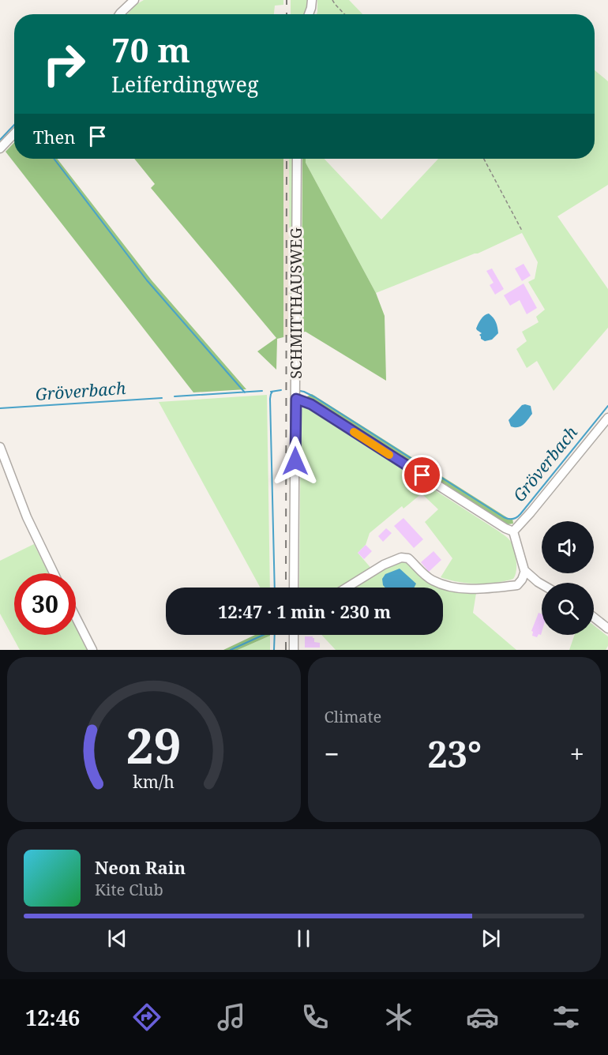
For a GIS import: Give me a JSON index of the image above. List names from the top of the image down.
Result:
{
  "streets": {
    "street": ["SCHMITTHAUSWEG"]
  },
  "water": ["Gröverbach"],
  "page": {
    "turn": ["70 m", "Leiferdingweg"],
    "then": "Then",
    "limit": "30",
    "trip": "12:47 · 1 min · 230 m",
    "tile": "Climate",
    "heat": ["−", "23°", "+"],
    "song": ["Neon Rain", "Kite Club"],
    "tabs": "12:46",
    "gauge": ["29", "km/h"]
  }
}
